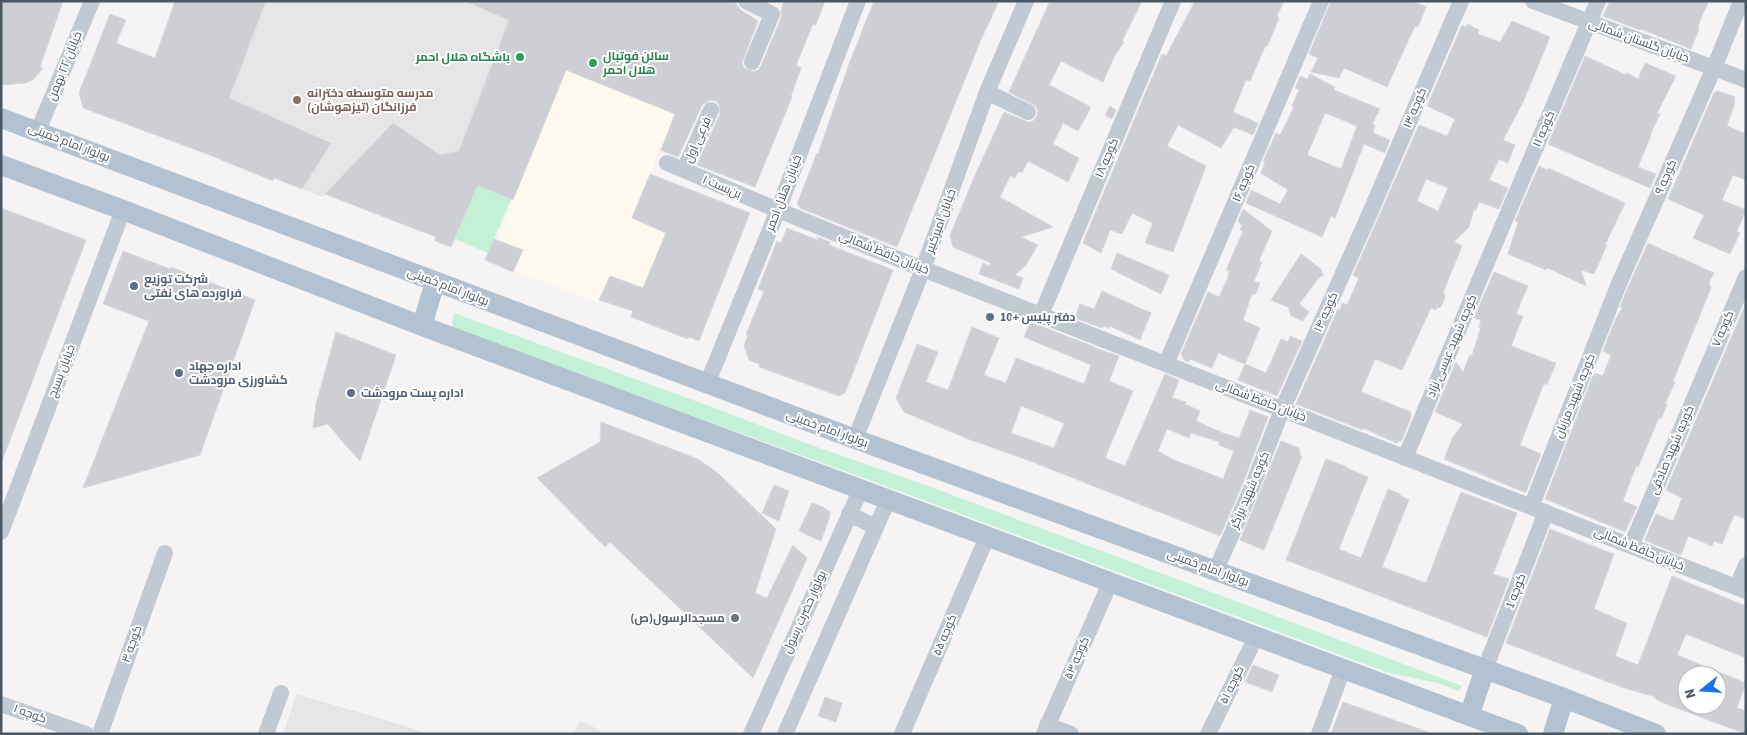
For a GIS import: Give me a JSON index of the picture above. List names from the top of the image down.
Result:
{
  "streets": {
    "main road": ["بولوار امام خمینی"],
    "street": [
      "خیابان گلستان شمالی",
      "خیابان ۲۲ بهمن",
      "کوچه ۱۳",
      "کوچه ۱۱",
      "فرعی اول",
      "کوچه ۱۸",
      "کوچه ۹",
      "کوچه ۱۶",
      "بن‌بست ۱",
      "خیابان هلال احمر",
      "خیابان امیرکبیر",
      "خیابان حافظ شمالی",
      "کوچه ۱۴",
      "کوچه ۷",
      "کوچه شهید عیسی نژاد",
      "خیابان بسیج",
      "کوچه شهید مرزبان",
      "کوچه شهید صادقی",
      "کوچه شهید برزگر",
      "کوچه 1",
      "بولوار حضرت رسول",
      "کوچه ۵۵",
      "کوچه ۳",
      "کوچه ۵۳",
      "کوچه ۵۱",
      "کوچه ۱"
    ]
  },
  "crossings": [
    ["خیابان گلستان شمالی", "کوچه ۱۱"],
    ["خیابان گلستان شمالی", "کوچه ۹"],
    ["خیابان ۲۲ بهمن", "بولوار امام خمینی"],
    ["کوچه ۱۳", "کوچه ۱۴"],
    ["کوچه ۱۱", "کوچه شهید عیسی نژاد"],
    ["فرعی اول", "بن‌بست ۱"],
    ["بولوار امام خمینی", "خیابان هلال احمر"],
    ["بولوار امام خمینی", "خیابان امیرکبیر"],
    ["بولوار امام خمینی", "کوچه شهید برزگر"],
    ["بولوار امام خمینی", "کوچه 1"],
    ["کوچه ۱۸", "خیابان حافظ شمالی"],
    ["کوچه ۹", "کوچه شهید مرزبان"],
    ["کوچه ۱۶", "خیابان حافظ شمالی"],
    ["بن‌بست ۱", "خیابان هلال احمر"],
    ["بن‌بست ۱", "خیابان حافظ شمالی"],
    ["خیابان هلال احمر", "خیابان حافظ شمالی"],
    ["خیابان امیرکبیر", "خیابان حافظ شمالی"],
    ["خیابان حافظ شمالی", "کوچه ۱۴"],
    ["خیابان حافظ شمالی", "کوچه شهید عیسی نژاد"],
    ["خیابان حافظ شمالی", "کوچه شهید مرزبان"],
    ["خیابان حافظ شمالی", "کوچه شهید صادقی"],
    ["خیابان حافظ شمالی", "کوچه شهید برزگر"],
    ["خیابان حافظ شمالی", "کوچه 1"],
    ["کوچه ۱۴", "کوچه شهید برزگر"],
    ["کوچه ۷", "کوچه شهید صادقی"]
  ],
  "places": [
    "باشگاه هلال احمر",
    "سالن فوتبال هلال احمر",
    "مدرسه متوسطه دخترانه فرزانگان (تیزهوشان)",
    "شرکت توزیع فراورده های نفتی",
    "دفتر پلیس +10",
    "اداره جهاد کشاورزی مرودشت",
    "اداره پست مرودشت",
    "مسجدالرسول(ص)"
  ],
  "north": "left"
}
